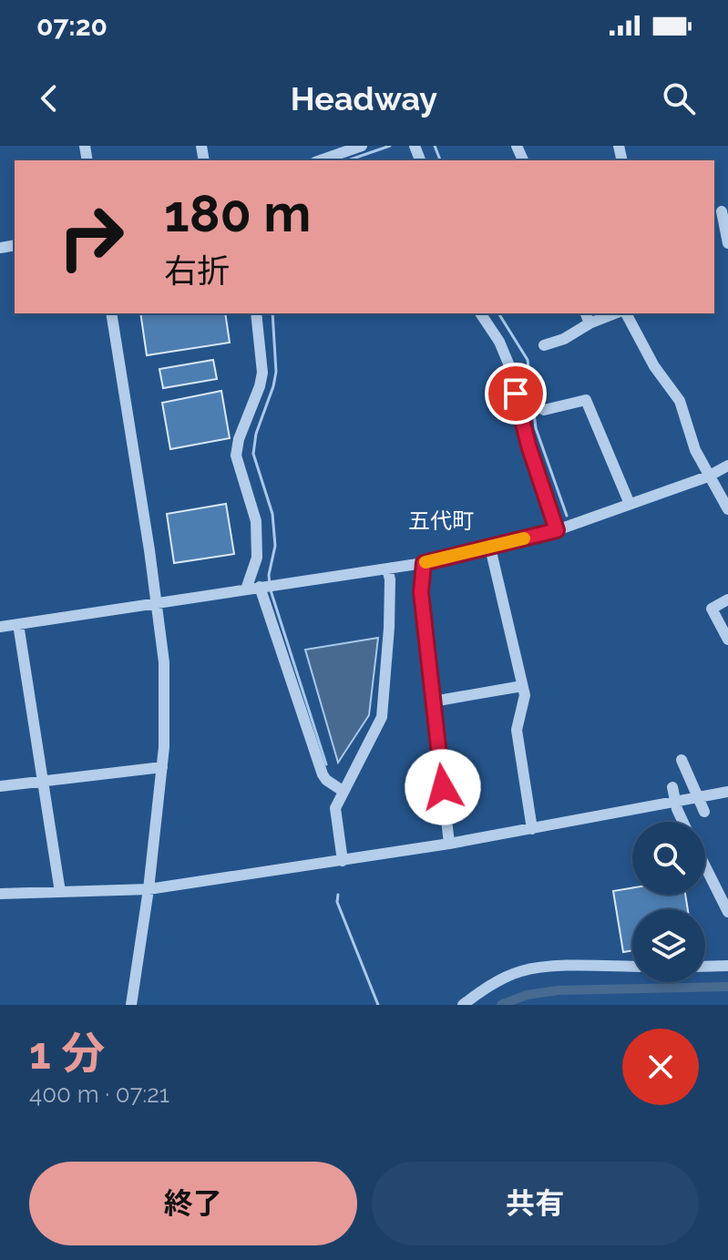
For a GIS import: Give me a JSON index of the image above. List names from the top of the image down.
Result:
{
  "districts": ["五代町"],
  "page": {
    "status": "07:20",
    "header": "Headway",
    "turn": ["180 m", "右折"],
    "heading": ["1 分", "400 m · 07:21"],
    "buttons": ["終了", "共有"]
  }
}
